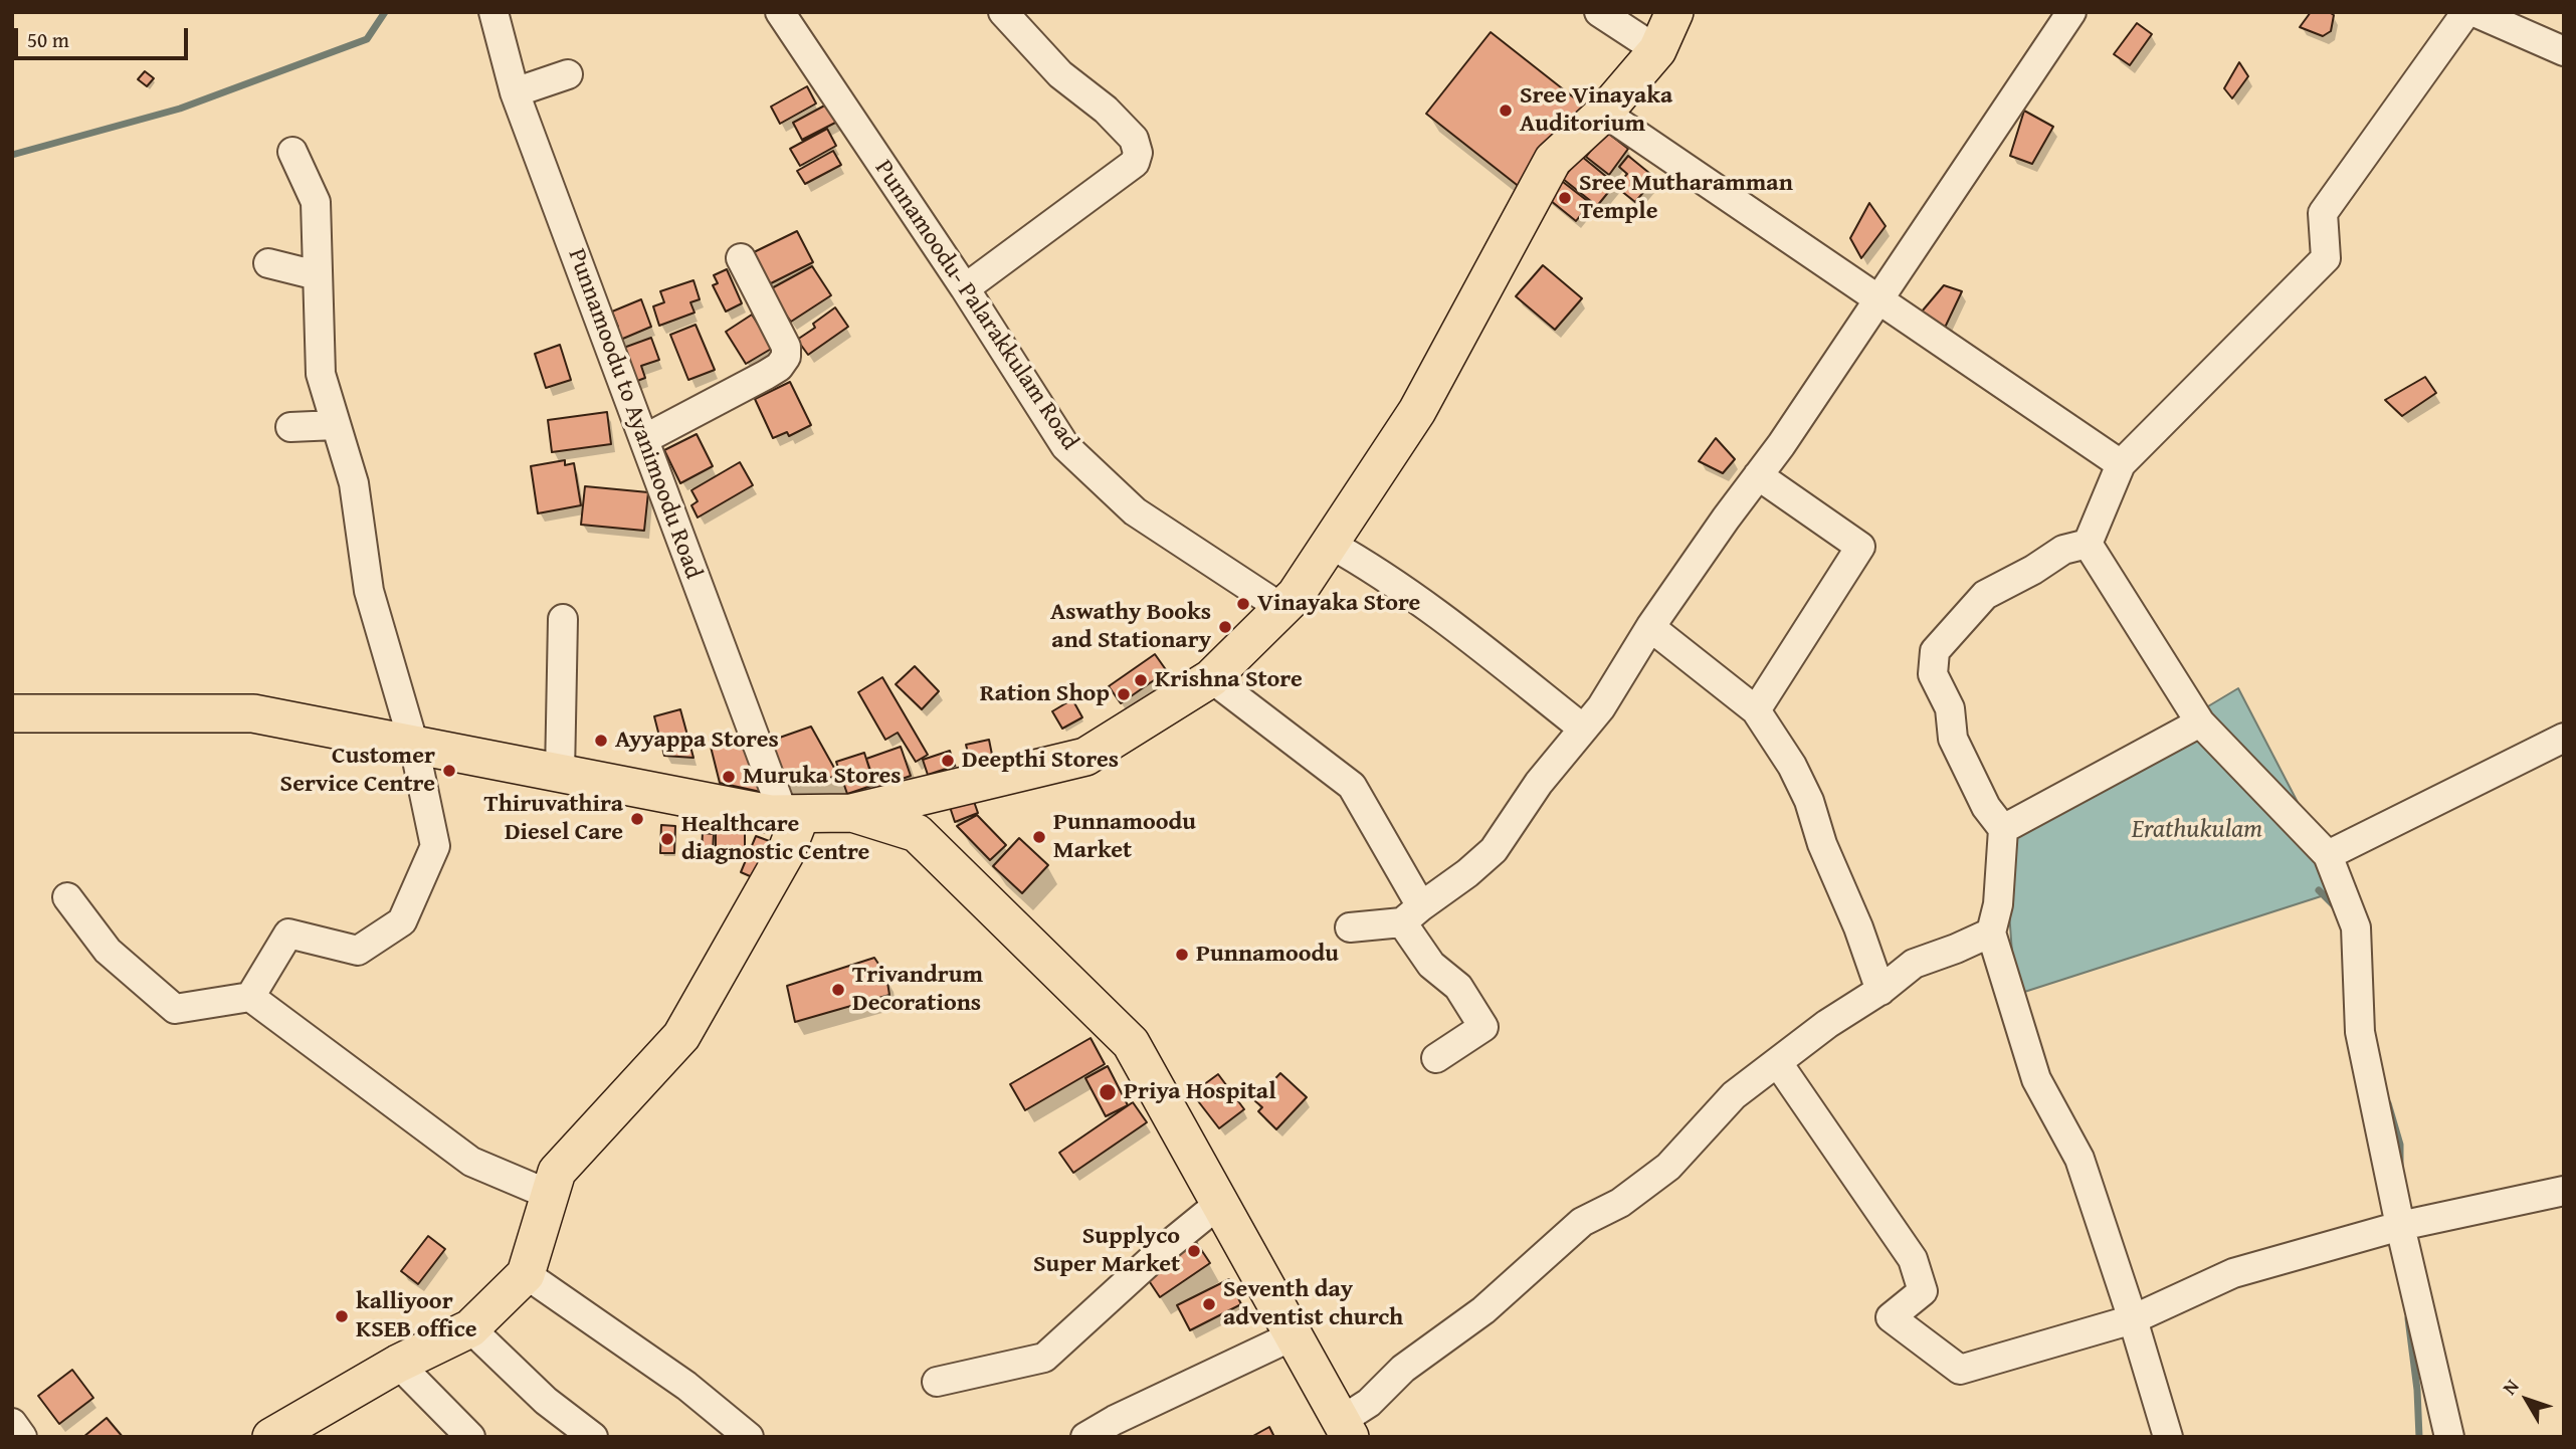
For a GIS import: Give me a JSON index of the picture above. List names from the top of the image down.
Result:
{
  "streets": {
    "street": ["Punnamoodu- Palarakkulam Road", "Punnamoodu to Ayanimoodu Road"]
  },
  "water": ["Erathukulam"],
  "places": [
    "Sree Vinayaka Auditorium",
    "Sree Mutharamman Temple",
    "Vinayaka Store",
    "Aswathy Books and Stationary",
    "Krishna Store",
    "Ration Shop",
    "Ayyappa Stores",
    "Deepthi Stores",
    "Customer Service Centre",
    "Muruka Stores",
    "Thiruvathira Diesel Care",
    "Punnamoodu Market",
    "Healthcare diagnostic Centre",
    "Punnamoodu",
    "Trivandrum Decorations",
    "Priya Hospital",
    "Supplyco Super Market",
    "Seventh day adventist church",
    "kalliyoor KSEB office"
  ],
  "scale_bar": "50 m",
  "north": "top left"
}
